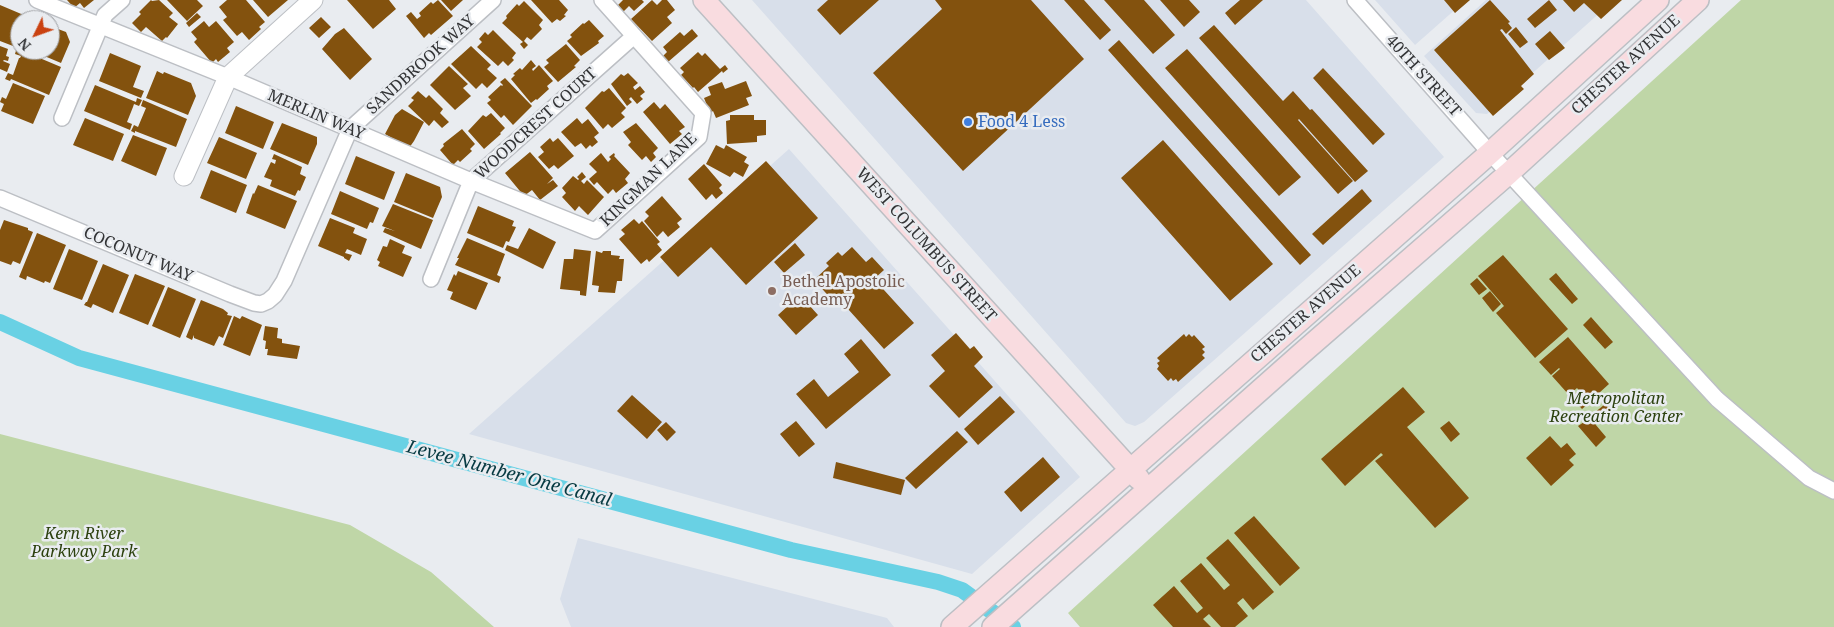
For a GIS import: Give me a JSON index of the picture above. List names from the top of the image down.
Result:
{
  "streets": {
    "main road": ["CHESTER AVENUE", "WEST COLUMBUS STREET"],
    "street": [
      "SANDBROOK WAY",
      "40TH STREET",
      "MERLIN WAY",
      "WOODCREST COURT",
      "KINGMAN LANE",
      "COCONUT WAY"
    ]
  },
  "crossings": [
    ["SANDBROOK WAY", "MERLIN WAY"],
    ["SANDBROOK WAY", "COCONUT WAY"],
    ["CHESTER AVENUE", "40TH STREET"],
    ["CHESTER AVENUE", "WEST COLUMBUS STREET"],
    ["MERLIN WAY", "WOODCREST COURT"],
    ["MERLIN WAY", "KINGMAN LANE"],
    ["WOODCREST COURT", "KINGMAN LANE"]
  ],
  "water": ["Levee Number One Canal"],
  "parks": ["Metropolitan Recreation Center", "Kern River Parkway Park"],
  "places": ["Food 4 Less", "Bethel Apostolic Academy"],
  "north": "bottom left"
}
